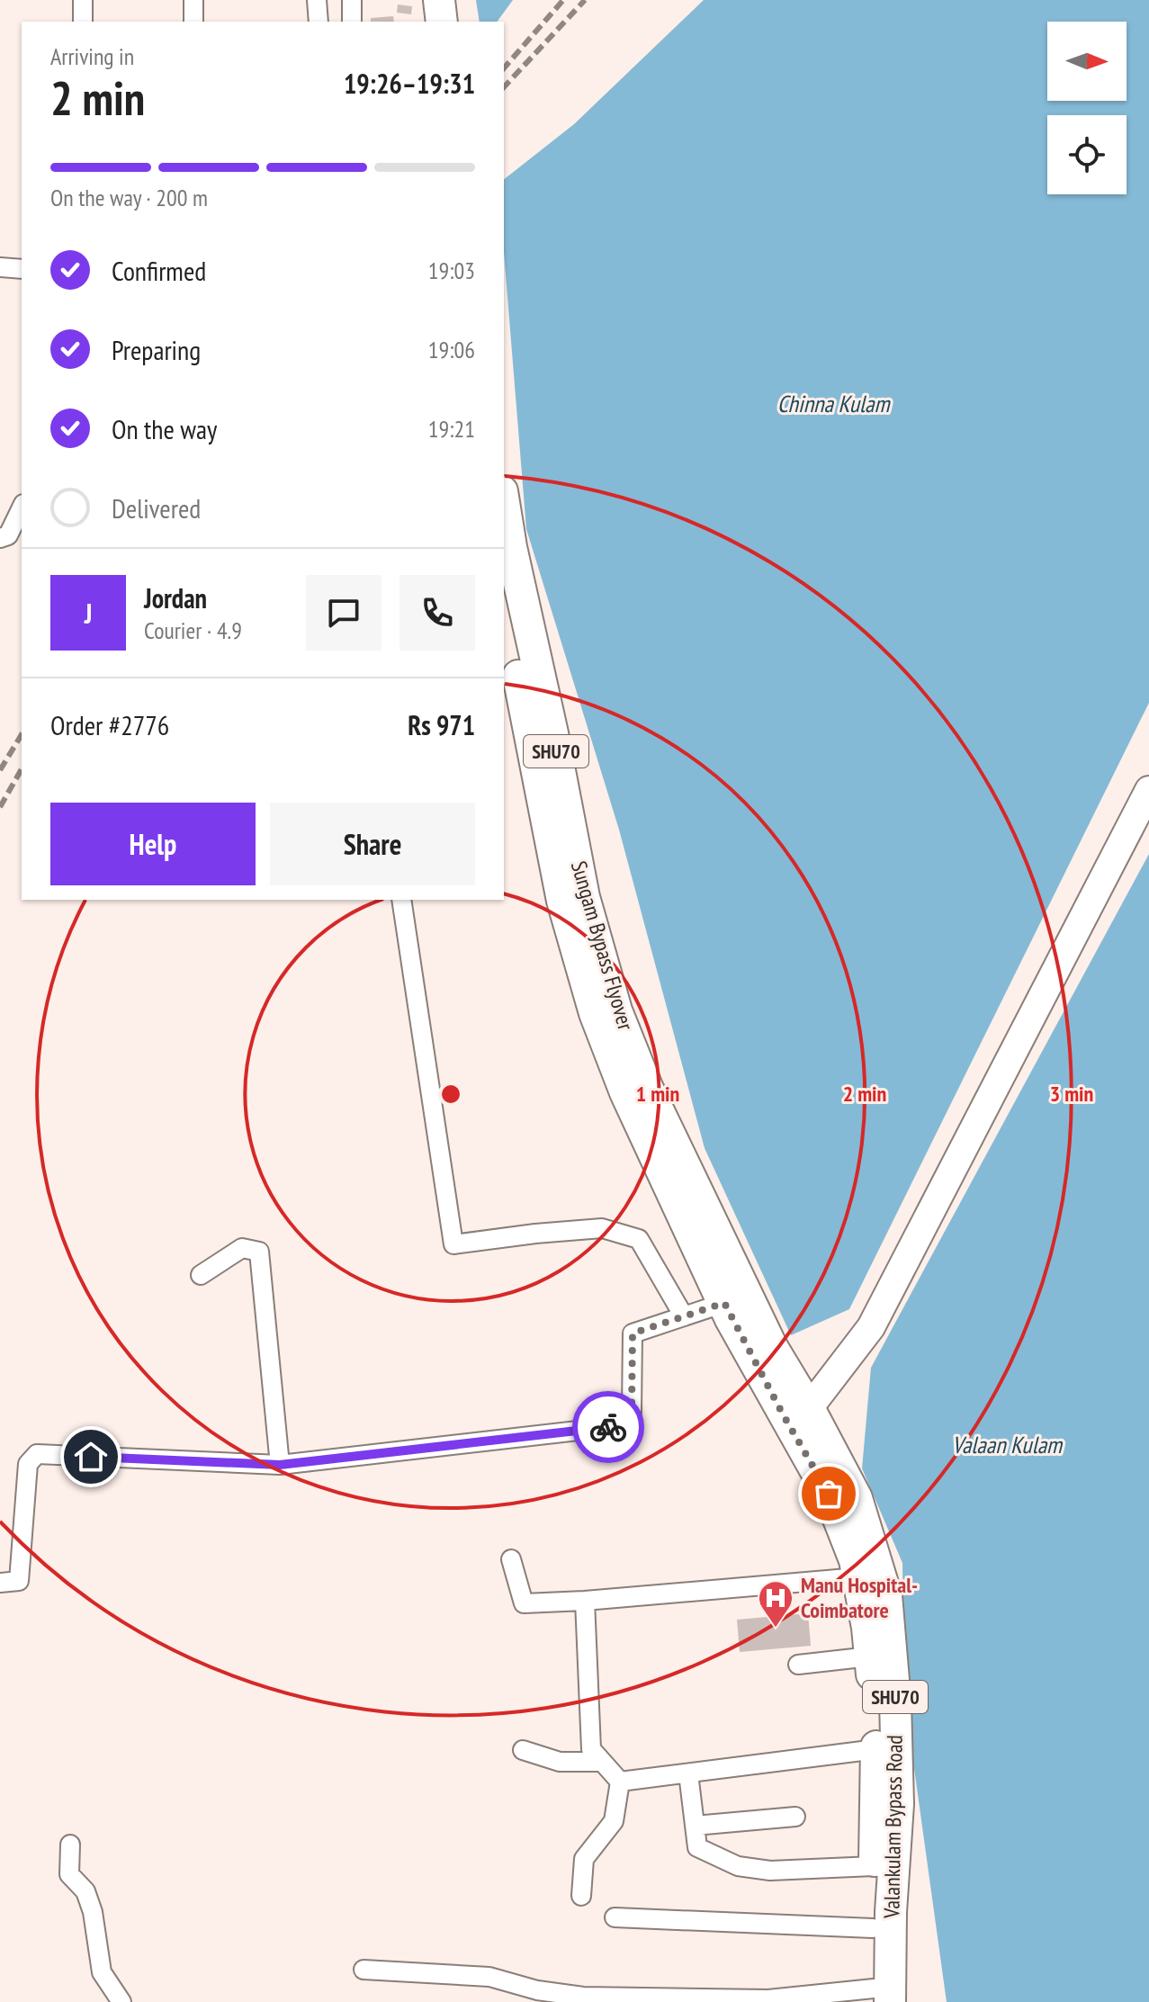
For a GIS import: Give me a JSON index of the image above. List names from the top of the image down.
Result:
{
  "streets": {
    "main road": ["SHU70", "Sungam Bypass Flyover", "Valankulam Bypass Road"]
  },
  "crossings": [
    ["Sungam Bypass Flyover", "Valankulam Bypass Road"]
  ],
  "water": ["Chinna Kulam", "Valaan Kulam"],
  "places": {
    "hospital": ["Manu Hospital- Coimbatore"]
  },
  "north": "right",
  "page": {
    "heading": ["2 min", "Arriving in", "19:26–19:31"],
    "panel": [
      "Jordan",
      "Courier · 4.9",
      "Order #2776",
      "Rs 971"
    ],
    "bar": "On the way · 200 m",
    "list": [
      ["Confirmed", "19:03"],
      ["Preparing", "19:06"],
      ["On the way", "19:21"],
      "Delivered"
    ],
    "round": "J",
    "buttons": ["Help", "Share"]
  },
  "rings": ["1 min", "2 min", "3 min"]
}
